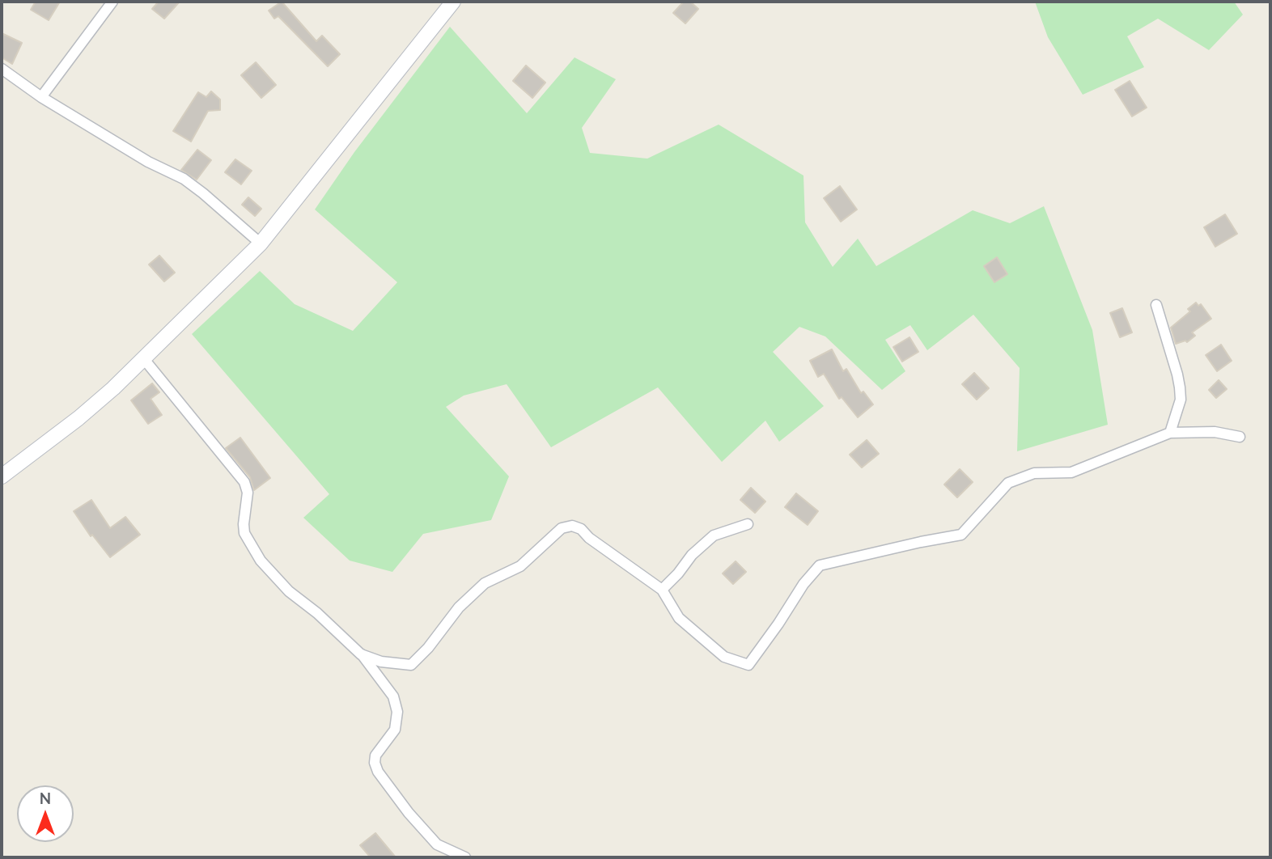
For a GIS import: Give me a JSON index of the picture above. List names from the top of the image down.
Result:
{
  "north": "top"
}
